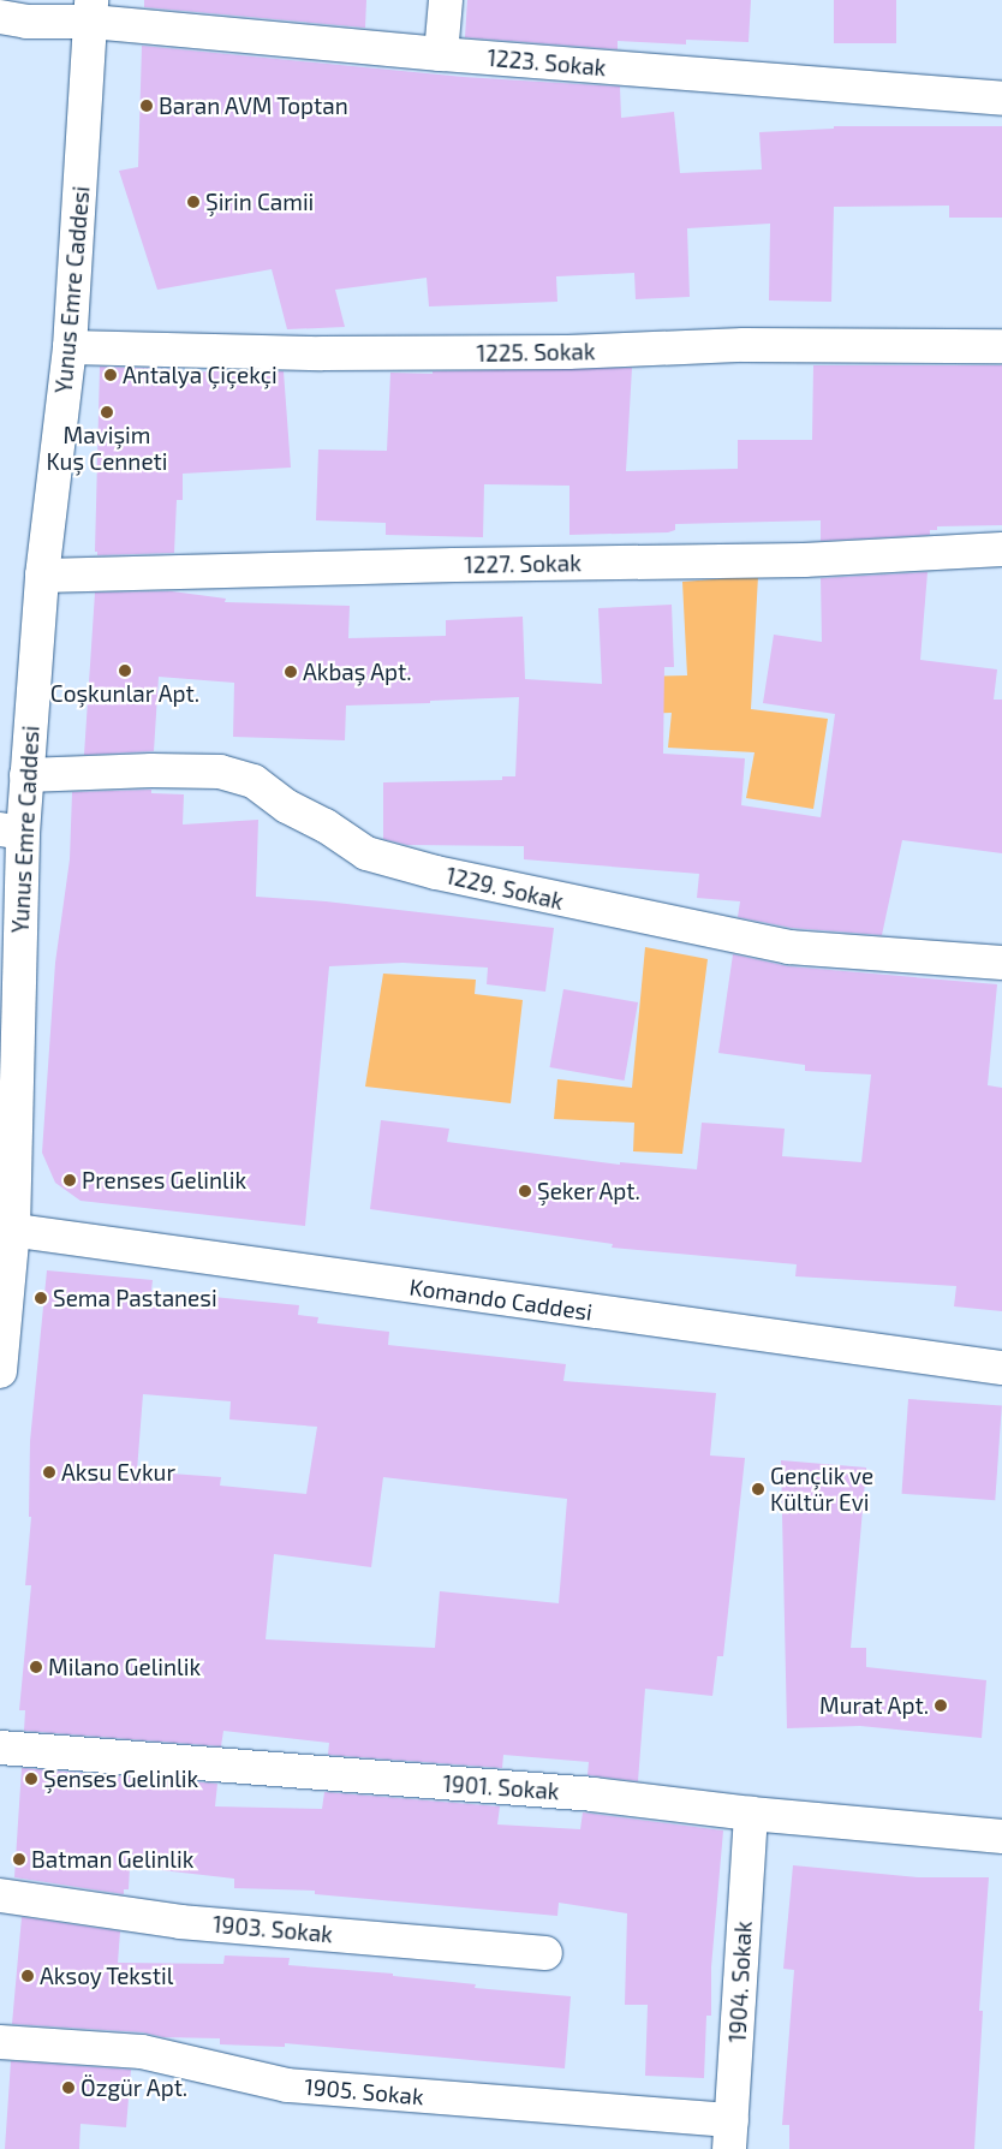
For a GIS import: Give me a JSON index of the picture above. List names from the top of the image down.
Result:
{
  "streets": {
    "street": [
      "1223. Sokak",
      "Yunus Emre Caddesi",
      "1225. Sokak",
      "1227. Sokak",
      "1229. Sokak",
      "Komando Caddesi",
      "1901. Sokak",
      "1903. Sokak",
      "1904. Sokak",
      "1905. Sokak"
    ]
  },
  "crossings": [
    ["1223. Sokak", "Yunus Emre Caddesi"],
    ["Yunus Emre Caddesi", "1225. Sokak"],
    ["Yunus Emre Caddesi", "1227. Sokak"],
    ["Yunus Emre Caddesi", "1229. Sokak"],
    ["Yunus Emre Caddesi", "Komando Caddesi"],
    ["1901. Sokak", "1904. Sokak"],
    ["1904. Sokak", "1905. Sokak"]
  ],
  "places": [
    "Baran AVM Toptan",
    "Şirin Camii",
    "Antalya Çiçekçi",
    "Mavişim Kuş Cenneti",
    "Coşkunlar Apt.",
    "Akbaş Apt.",
    "Prenses Gelinlik",
    "Şeker Apt.",
    "Sema Pastanesi",
    "Aksu Evkur",
    "Gençlik ve Kültür Evi",
    "Milano Gelinlik",
    "Murat Apt.",
    "Şenses Gelinlik",
    "Batman Gelinlik",
    "Aksoy Tekstil",
    "Özgür Apt."
  ]
}
